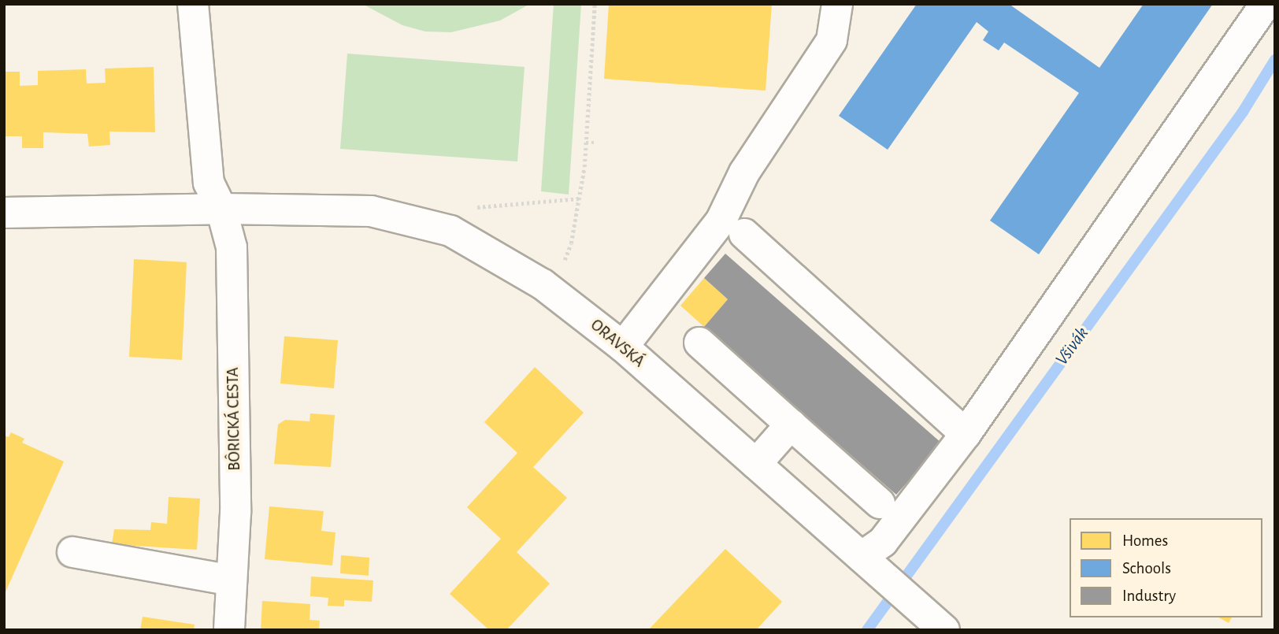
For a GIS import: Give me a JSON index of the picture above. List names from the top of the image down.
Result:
{
  "streets": {
    "street": ["ORAVSKÁ", "BÔRICKÁ CESTA"]
  },
  "crossings": [
    ["ORAVSKÁ", "BÔRICKÁ CESTA"]
  ],
  "water": ["Všivák"],
  "legend": ["Homes", "Schools", "Industry"]
}
